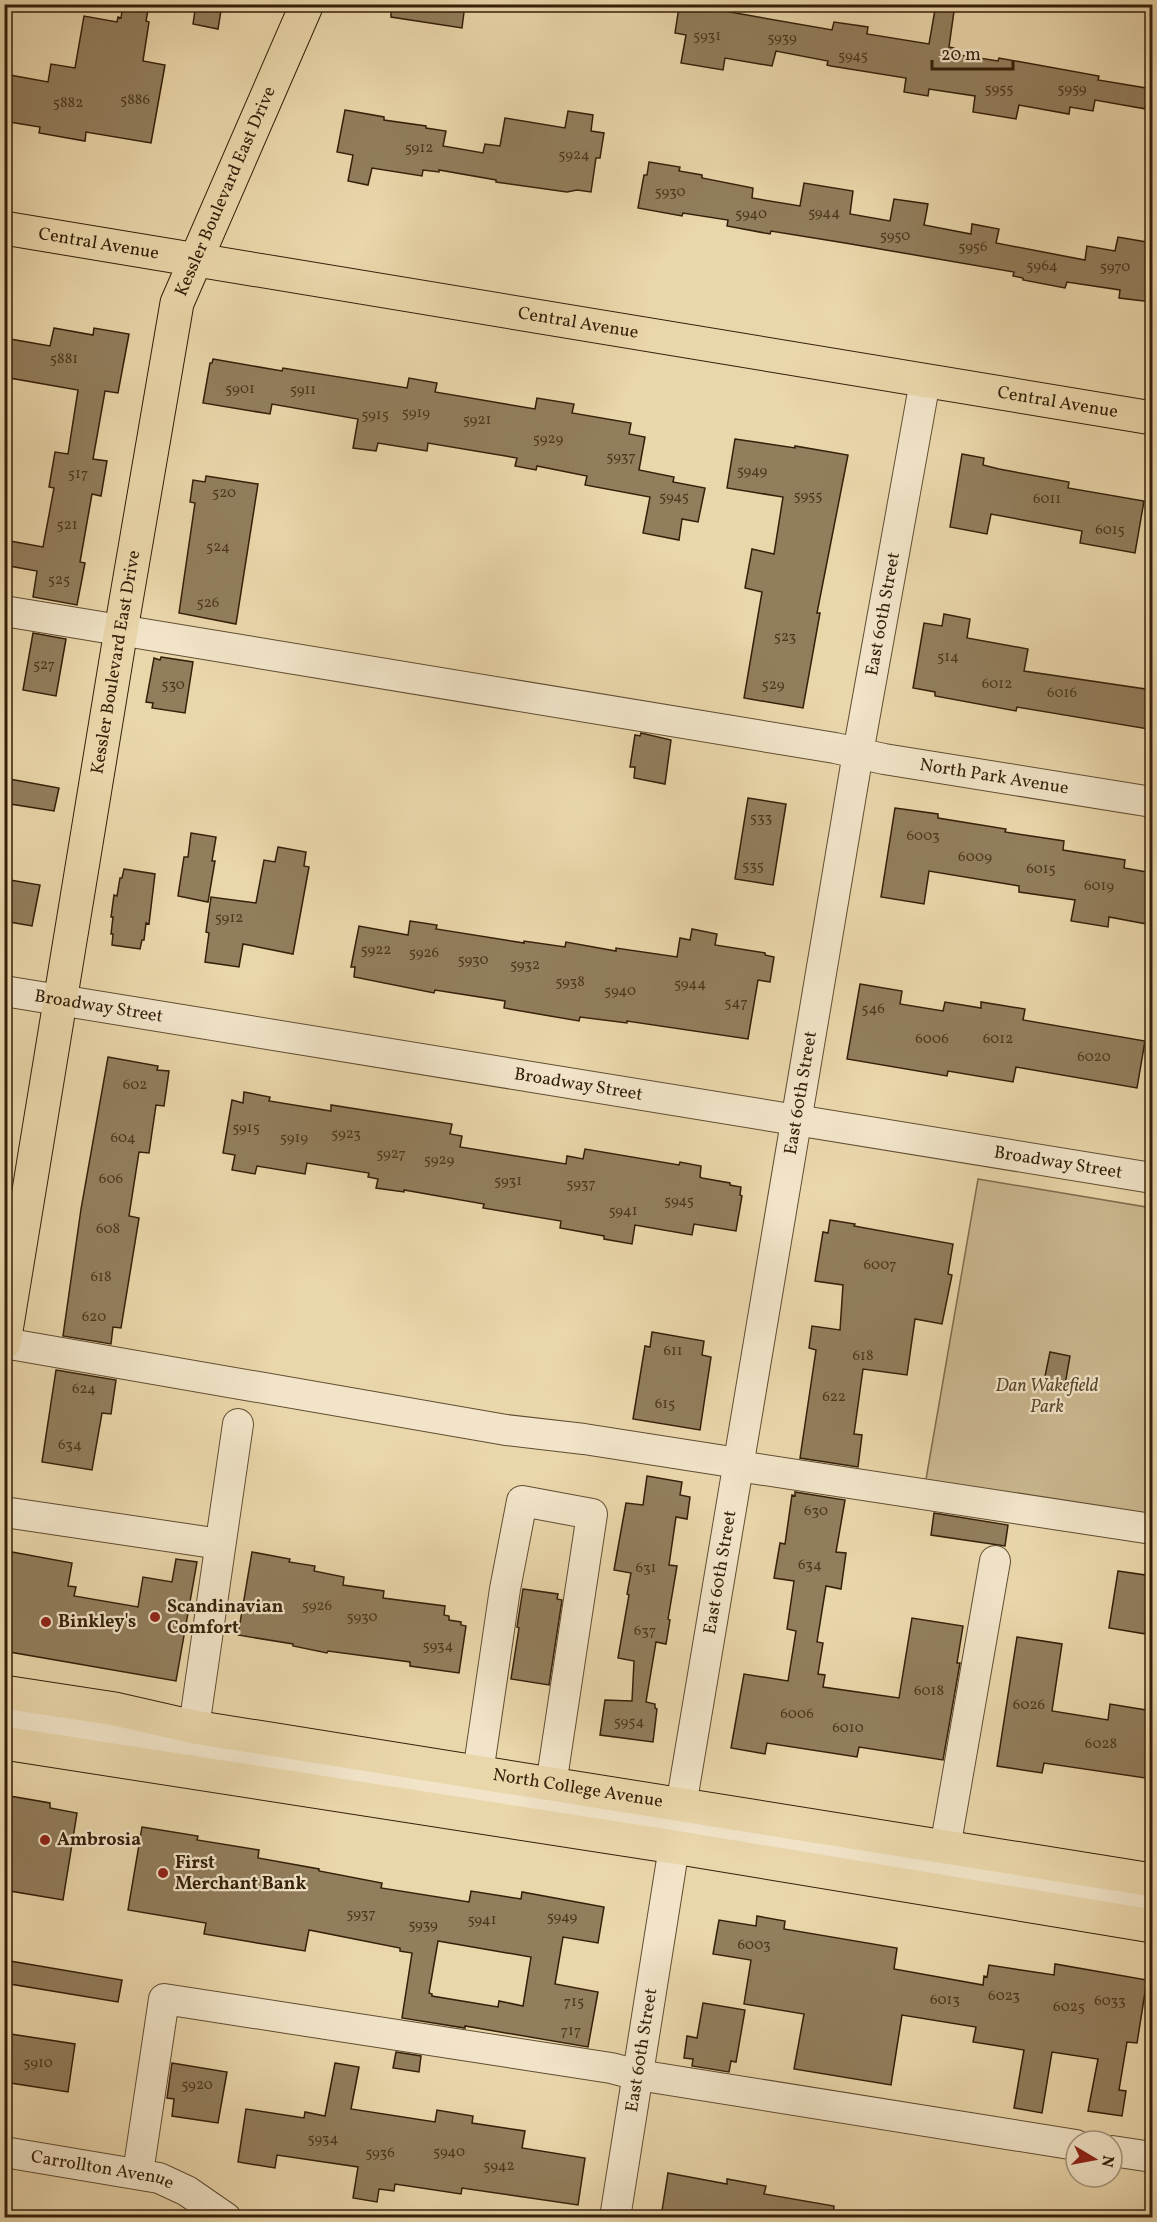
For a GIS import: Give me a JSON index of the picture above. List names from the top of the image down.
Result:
{
  "streets": {
    "main road": ["Kessler Boulevard East Drive", "Central Avenue", "North College Avenue"],
    "street": [
      "East 60th Street",
      "North Park Avenue",
      "Broadway Street",
      "Carrollton Avenue"
    ]
  },
  "crossings": [
    ["Kessler Boulevard East Drive", "Central Avenue"],
    ["Kessler Boulevard East Drive", "North Park Avenue"],
    ["Kessler Boulevard East Drive", "Broadway Street"],
    ["Central Avenue", "East 60th Street"],
    ["East 60th Street", "North Park Avenue"],
    ["East 60th Street", "Broadway Street"],
    ["East 60th Street", "North College Avenue"]
  ],
  "parks": ["Dan Wakefield Park"],
  "places": [
    "Scandinavian Comfort",
    "Binkley's",
    "Ambrosia",
    "First Merchant Bank"
  ],
  "house_numbers": [
    "5931",
    "5939",
    "5945",
    "5955",
    "5959",
    "5886",
    "5882",
    "5912",
    "5924",
    "5930",
    "5944",
    "5940",
    "5950",
    "5956",
    "5964",
    "5970",
    "5881",
    "5901",
    "5911",
    "5919",
    "5915",
    "5921",
    "5929",
    "5937",
    "5949",
    "517",
    "520",
    "5955",
    "5945",
    "6011",
    "521",
    "6015",
    "524",
    "525",
    "526",
    "523",
    "514",
    "527",
    "6012",
    "530",
    "529",
    "6016",
    "533",
    "6003",
    "6009",
    "535",
    "6015",
    "6019",
    "5912",
    "5922",
    "5926",
    "5930",
    "5932",
    "5938",
    "5944",
    "5940",
    "547",
    "546",
    "6006",
    "6012",
    "6020",
    "602",
    "5915",
    "5923",
    "604",
    "5919",
    "5927",
    "5929",
    "606",
    "5931",
    "5937",
    "5945",
    "5941",
    "608",
    "6007",
    "618",
    "620",
    "611",
    "618",
    "624",
    "622",
    "615",
    "634",
    "630",
    "634",
    "631",
    "5926",
    "5930",
    "637",
    "5934",
    "6018",
    "6026",
    "6006",
    "5954",
    "6010",
    "6028",
    "5937",
    "5949",
    "5941",
    "5939",
    "6003",
    "6023",
    "6013",
    "6033",
    "715",
    "6025",
    "717",
    "5910",
    "5920",
    "5934",
    "5940",
    "5936",
    "5942"
  ],
  "scale_bar": "20 m",
  "north": "right"
}
